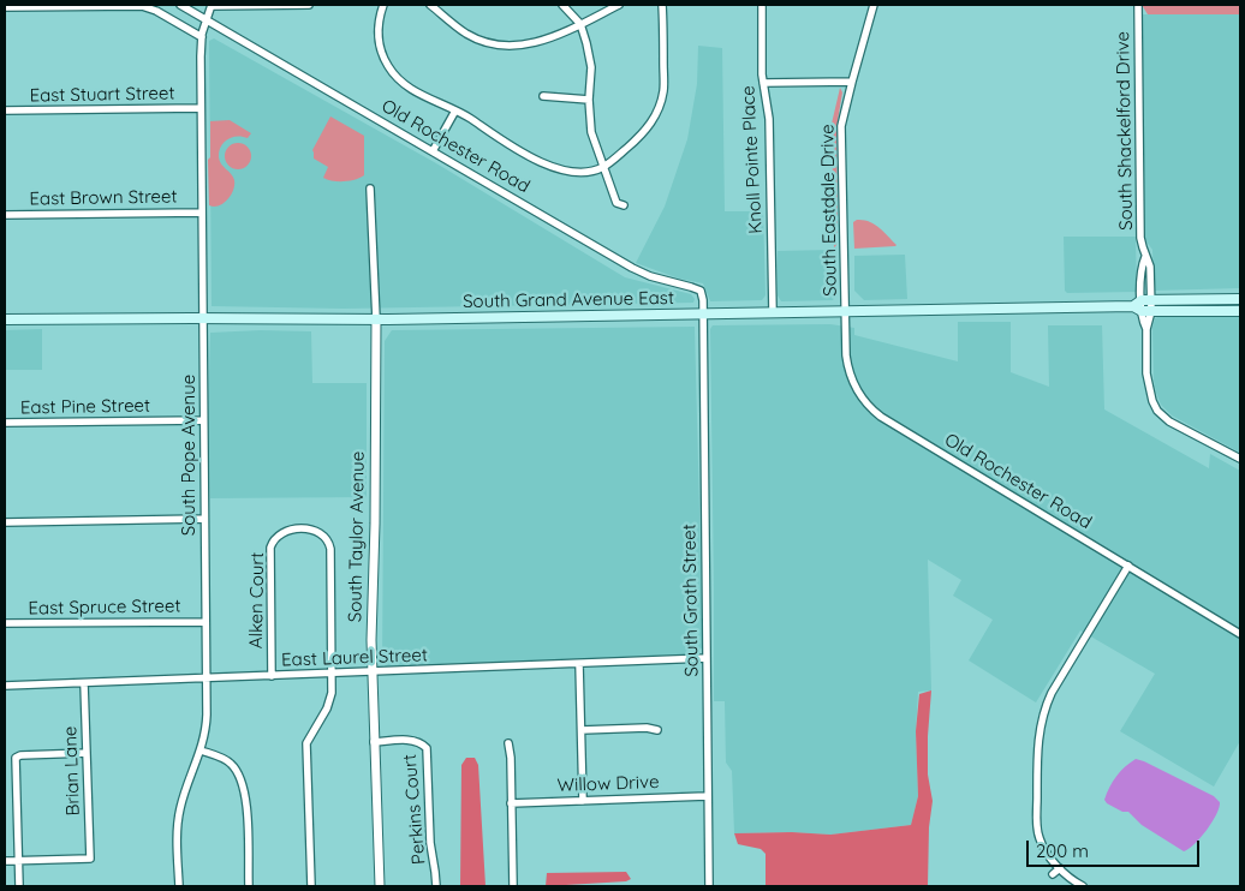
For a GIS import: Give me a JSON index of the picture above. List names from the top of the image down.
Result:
{
  "streets": {
    "main road": ["South Grand Avenue East"],
    "street": [
      "East Stuart Street",
      "South Shackelford Drive",
      "Old Rochester Road",
      "Knoll Pointe Place",
      "East Brown Street",
      "South Eastdale Drive",
      "East Pine Street",
      "South Pope Avenue",
      "South Taylor Avenue",
      "Alken Court",
      "South Groth Street",
      "East Spruce Street",
      "East Laurel Street",
      "Brian Lane",
      "Willow Drive",
      "Perkins Court"
    ]
  },
  "crossings": [
    ["East Stuart Street", "South Pope Avenue"],
    ["South Shackelford Drive", "South Grand Avenue East"],
    ["Old Rochester Road", "South Eastdale Drive"],
    ["Old Rochester Road", "South Grand Avenue East"],
    ["Old Rochester Road", "South Pope Avenue"],
    ["Old Rochester Road", "South Groth Street"],
    ["Knoll Pointe Place", "South Grand Avenue East"],
    ["East Brown Street", "South Pope Avenue"],
    ["South Eastdale Drive", "South Grand Avenue East"],
    ["South Grand Avenue East", "South Pope Avenue"],
    ["South Grand Avenue East", "South Taylor Avenue"],
    ["South Grand Avenue East", "South Groth Street"],
    ["East Pine Street", "South Pope Avenue"],
    ["South Pope Avenue", "East Spruce Street"],
    ["South Pope Avenue", "East Laurel Street"],
    ["South Taylor Avenue", "East Laurel Street"],
    ["South Taylor Avenue", "Perkins Court"],
    ["Alken Court", "East Laurel Street"],
    ["South Groth Street", "East Laurel Street"],
    ["South Groth Street", "Willow Drive"],
    ["East Laurel Street", "Brian Lane"]
  ],
  "scale_bar": "200 m"
}
